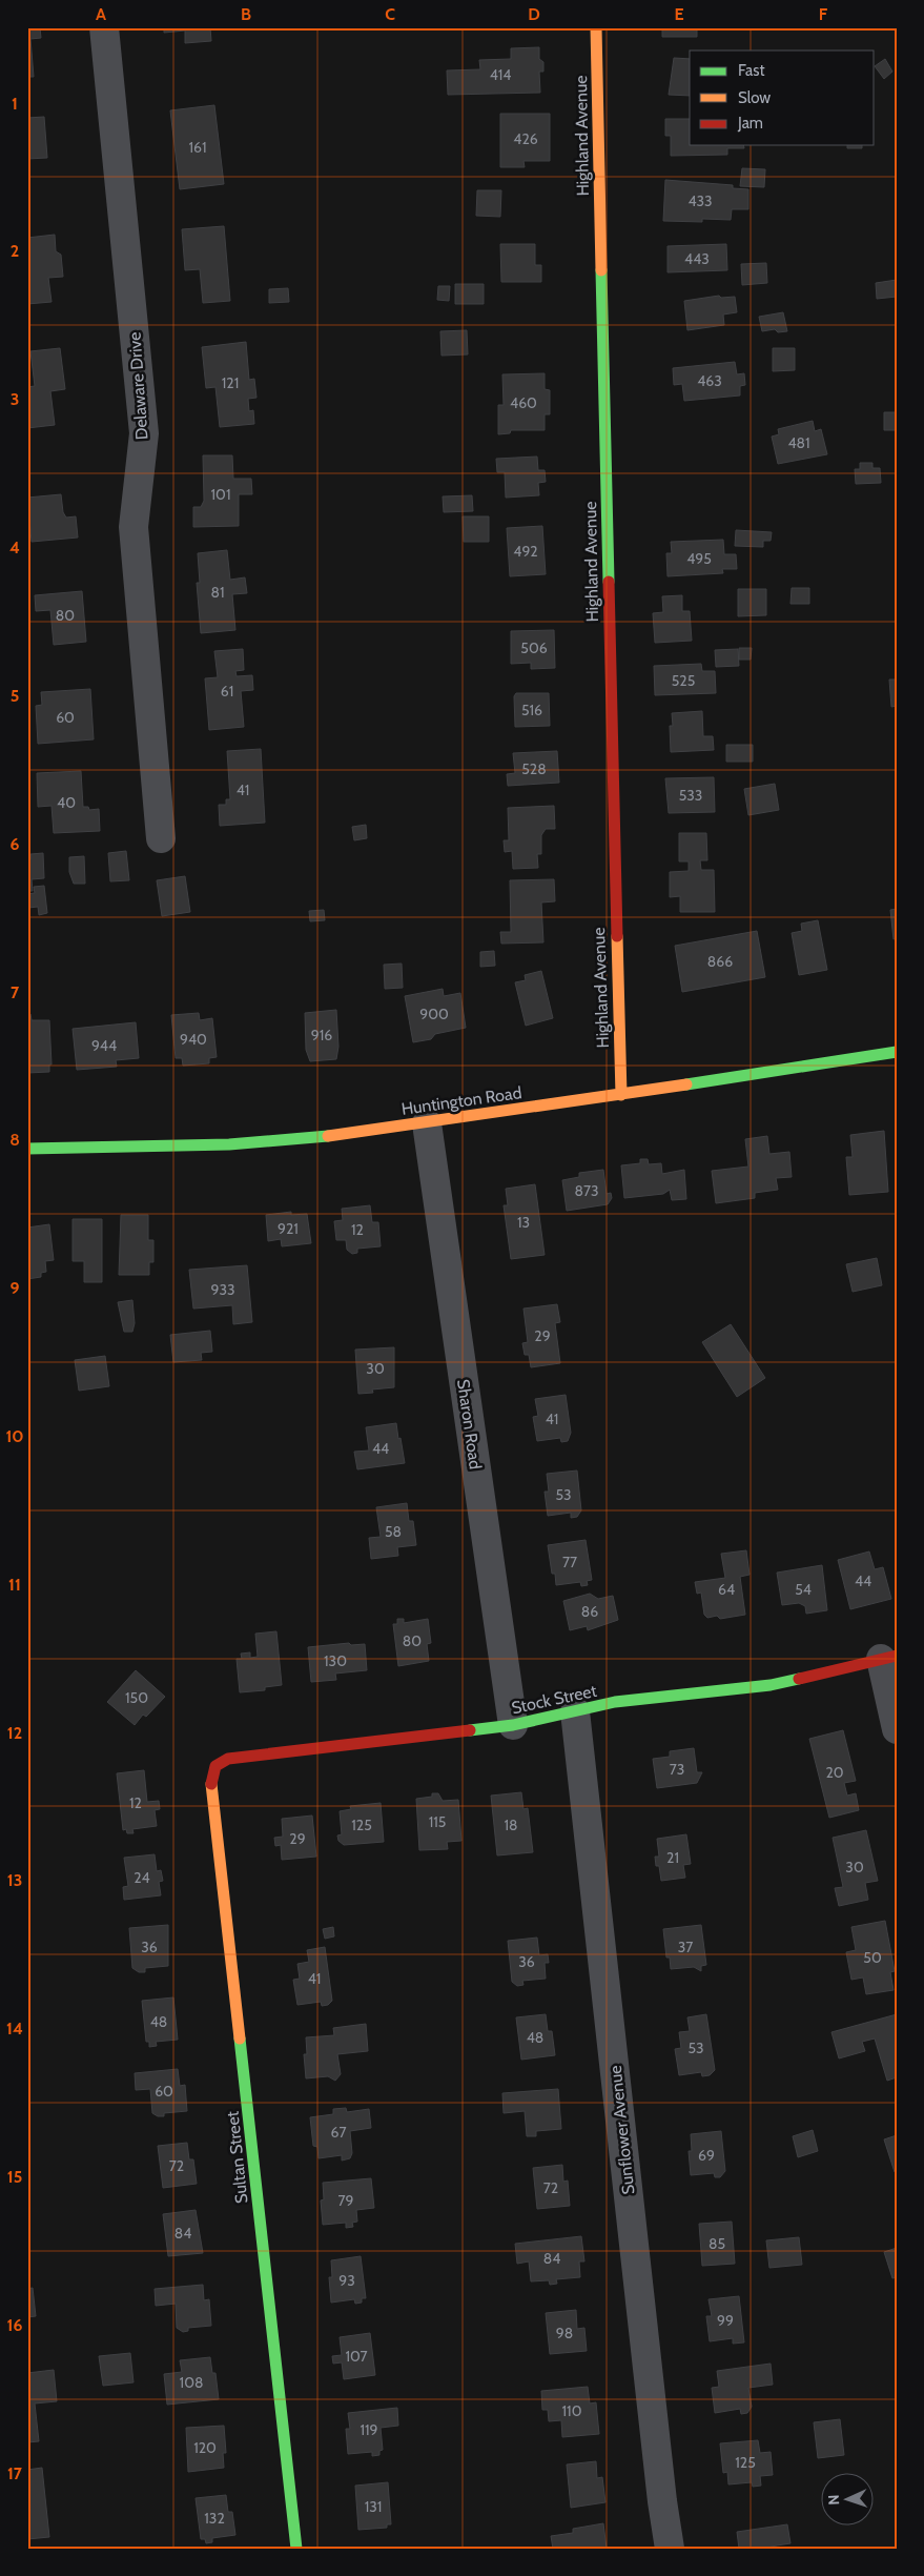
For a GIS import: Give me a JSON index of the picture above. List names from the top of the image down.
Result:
{
  "streets": {
    "street": [
      "Highland Avenue",
      "Delaware Drive",
      "Huntington Road",
      "Sharon Road",
      "Stock Street",
      "Sunflower Avenue",
      "Sultan Street"
    ]
  },
  "crossings": [
    ["Highland Avenue", "Huntington Road"],
    ["Huntington Road", "Sharon Road"],
    ["Sharon Road", "Stock Street"],
    ["Stock Street", "Sunflower Avenue"],
    ["Stock Street", "Sultan Street"]
  ],
  "house_numbers": [
    "414",
    "426",
    "161",
    "433",
    "443",
    "463",
    "121",
    "460",
    "481",
    "101",
    "492",
    "495",
    "81",
    "80",
    "506",
    "525",
    "61",
    "516",
    "60",
    "528",
    "41",
    "533",
    "40",
    "866",
    "900",
    "916",
    "940",
    "944",
    "873",
    "13",
    "921",
    "12",
    "933",
    "29",
    "30",
    "41",
    "44",
    "53",
    "58",
    "77",
    "44",
    "64",
    "54",
    "86",
    "80",
    "130",
    "150",
    "73",
    "20",
    "12",
    "115",
    "125",
    "18",
    "29",
    "21",
    "30",
    "24",
    "36",
    "37",
    "50",
    "36",
    "41",
    "48",
    "48",
    "53",
    "60",
    "67",
    "69",
    "72",
    "72",
    "79",
    "84",
    "85",
    "84",
    "93",
    "99",
    "98",
    "107",
    "108",
    "110",
    "119",
    "120",
    "125",
    "131",
    "132"
  ],
  "legend": ["Fast", "Slow", "Jam"],
  "north": "left",
  "grid": {
    "columns": [
      "A",
      "B",
      "C",
      "D",
      "E",
      "F"
    ],
    "rows": [
      "1",
      "2",
      "3",
      "4",
      "5",
      "6",
      "7",
      "8",
      "9",
      "10",
      "11",
      "12",
      "13",
      "14",
      "15",
      "16",
      "17"
    ]
  }
}
